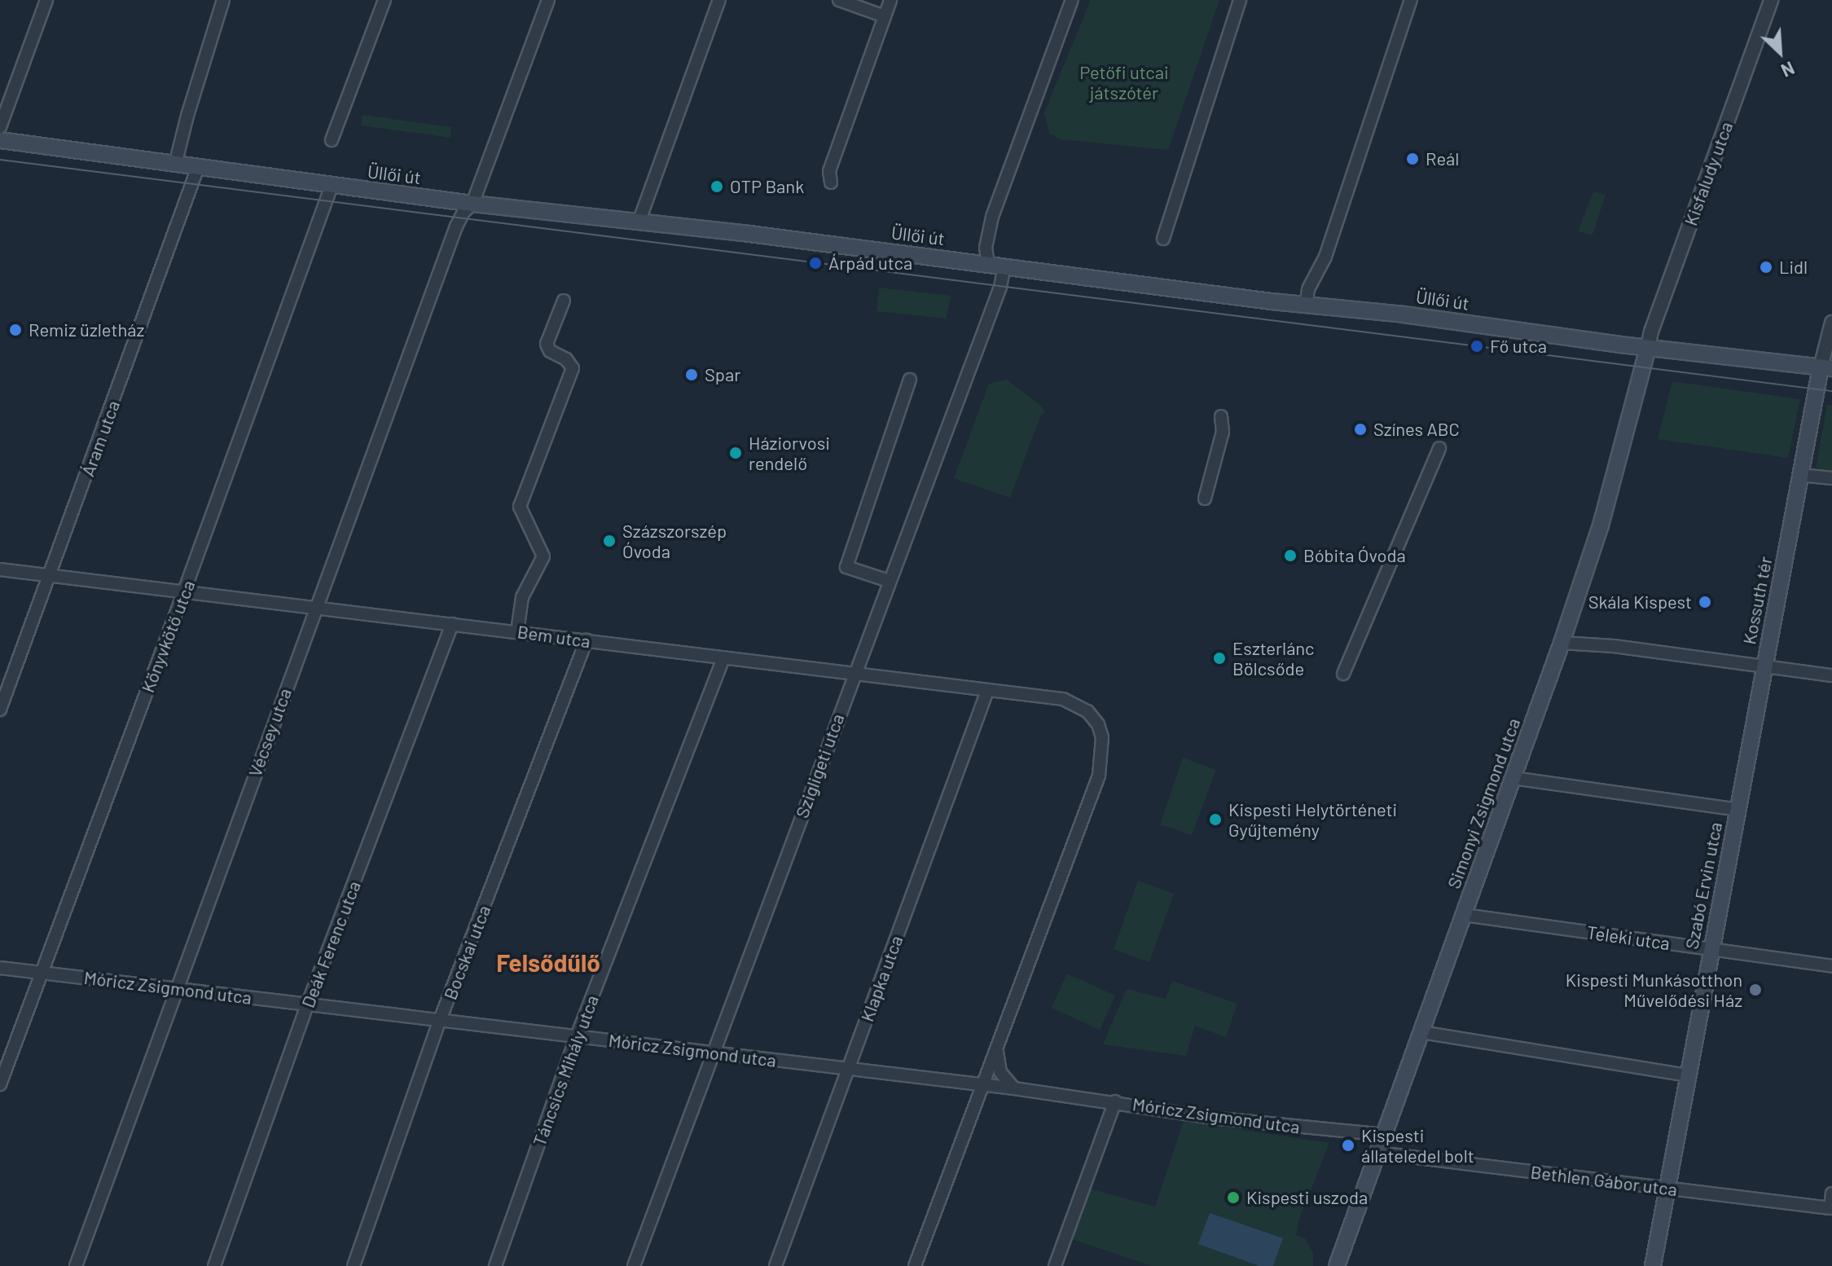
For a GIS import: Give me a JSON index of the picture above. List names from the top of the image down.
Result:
{
  "streets": {
    "main road": [
      "Üllői út",
      "Kossuth tér",
      "Simonyi Zsigmond utca",
      "Szabó Ervin utca"
    ],
    "street": [
      "Kisfaludy utca",
      "Áram utca",
      "Könyvkötő utca",
      "Bem utca",
      "Vécsey utca",
      "Szigligeti utca",
      "Teleki utca",
      "Deák Ferenc utca",
      "Bocskai utca",
      "Klapka utca",
      "Móricz Zsigmond utca",
      "Táncsics Mihály utca",
      "Bethlen Gábor utca"
    ]
  },
  "crossings": [
    ["Kisfaludy utca", "Üllői út"],
    ["Kisfaludy utca", "Simonyi Zsigmond utca"],
    ["Üllői út", "Áram utca"],
    ["Üllői út", "Kossuth tér"],
    ["Üllői út", "Könyvkötő utca"],
    ["Üllői út", "Vécsey utca"],
    ["Üllői út", "Szigligeti utca"],
    ["Üllői út", "Simonyi Zsigmond utca"],
    ["Áram utca", "Bem utca"],
    ["Kossuth tér", "Szabó Ervin utca"],
    ["Könyvkötő utca", "Bem utca"],
    ["Könyvkötő utca", "Móricz Zsigmond utca"],
    ["Bem utca", "Vécsey utca"],
    ["Bem utca", "Szigligeti utca"],
    ["Bem utca", "Deák Ferenc utca"],
    ["Bem utca", "Bocskai utca"],
    ["Bem utca", "Klapka utca"],
    ["Bem utca", "Táncsics Mihály utca"],
    ["Vécsey utca", "Móricz Zsigmond utca"],
    ["Szigligeti utca", "Móricz Zsigmond utca"],
    ["Simonyi Zsigmond utca", "Teleki utca"],
    ["Simonyi Zsigmond utca", "Móricz Zsigmond utca"],
    ["Simonyi Zsigmond utca", "Bethlen Gábor utca"],
    ["Szabó Ervin utca", "Teleki utca"],
    ["Szabó Ervin utca", "Bethlen Gábor utca"],
    ["Deák Ferenc utca", "Móricz Zsigmond utca"],
    ["Bocskai utca", "Móricz Zsigmond utca"],
    ["Klapka utca", "Móricz Zsigmond utca"],
    ["Móricz Zsigmond utca", "Táncsics Mihály utca"]
  ],
  "districts": ["Felsődűlő"],
  "parks": ["Petőfi utcai játszótér"],
  "places": [
    "Reál",
    "OTP Bank",
    "Árpád utca",
    "Lidl",
    "Remiz üzletház",
    "Fő utca",
    "Spar",
    "Színes ABC",
    "Háziorvosi rendelő",
    "Százszorszép Óvoda",
    "Bóbita Óvoda",
    "Skála Kispest",
    "Eszterlánc Bölcsőde",
    "Kispesti Helytörténeti Gyűjtemény",
    "Kispesti Munkásotthon Művelődési Ház",
    "Kispesti állateledel bolt",
    "Kispesti uszoda"
  ],
  "north": "bottom right"
}
